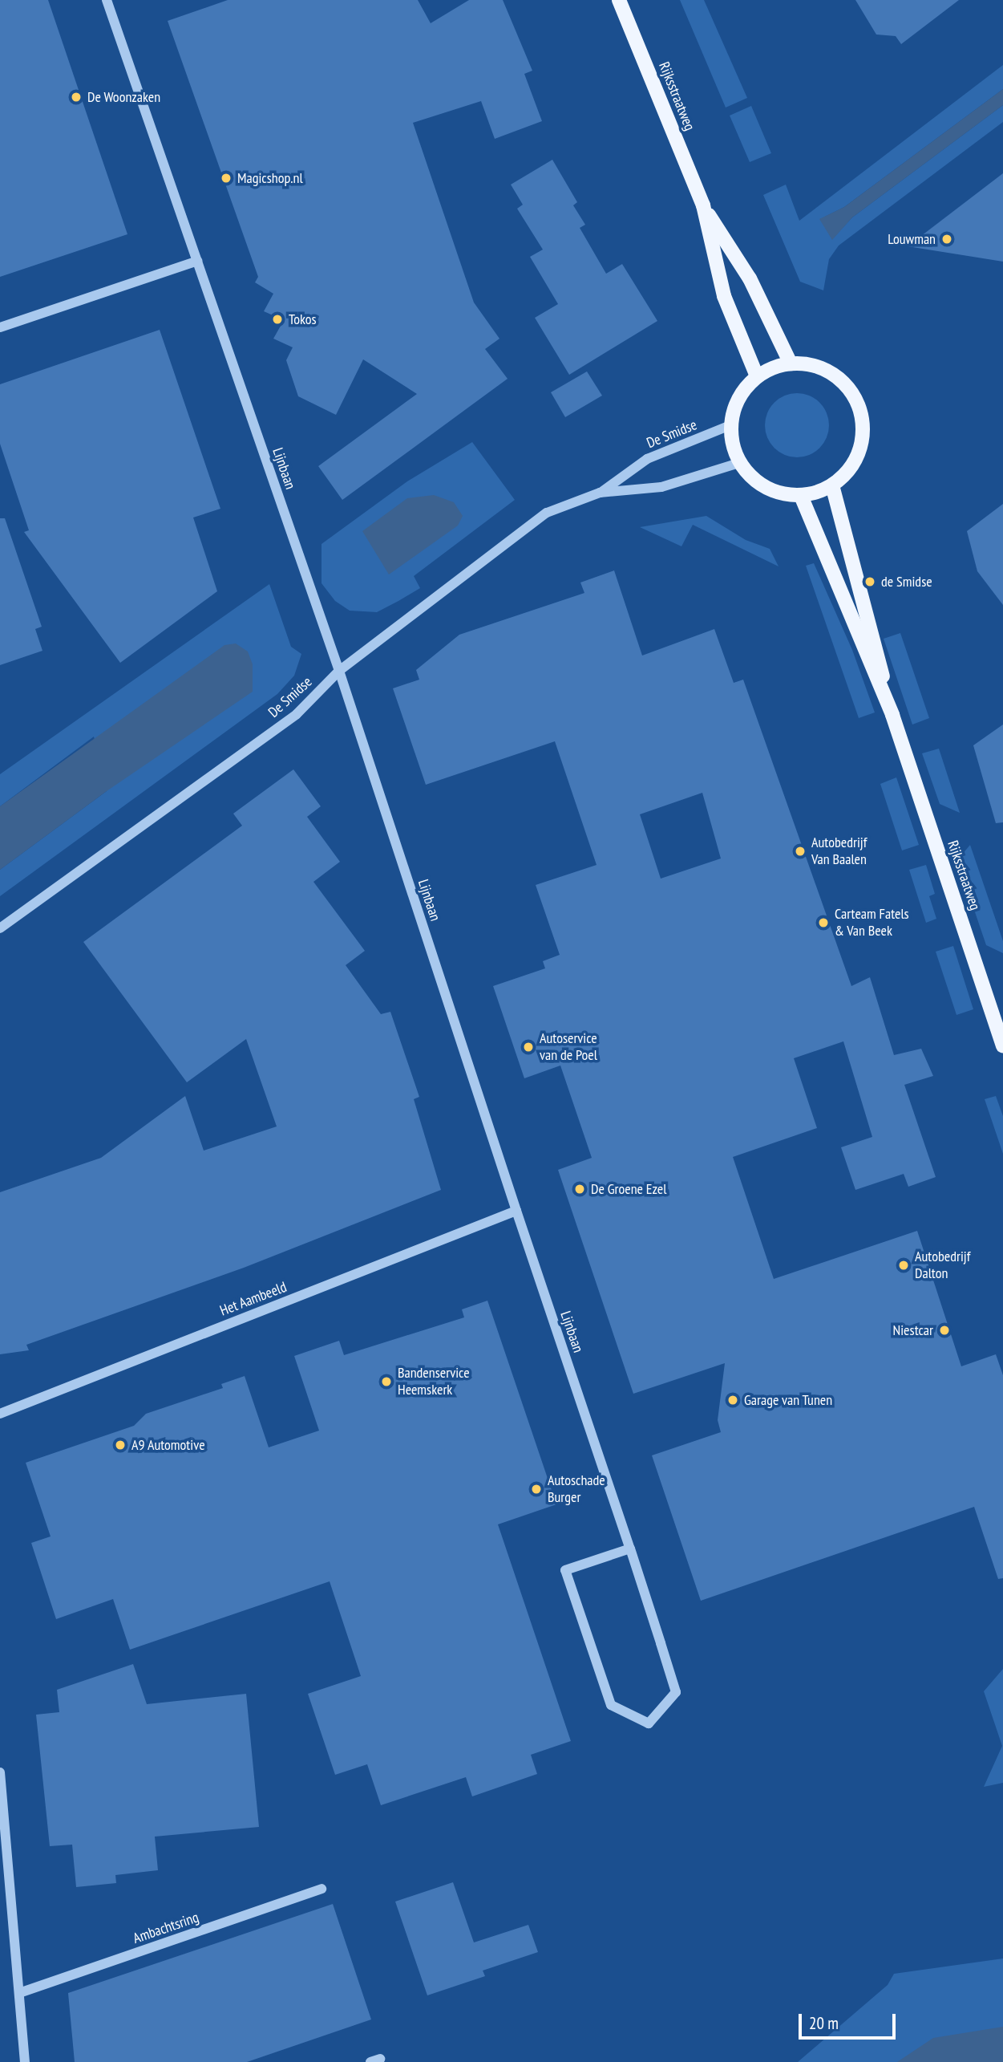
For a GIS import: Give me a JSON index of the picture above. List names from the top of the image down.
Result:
{
  "streets": {
    "main road": ["Rijksstraatweg"],
    "street": [
      "De Smidse",
      "Lijnbaan",
      "Het Aambeeld",
      "Ambachtsring"
    ]
  },
  "crossings": [
    ["Rijksstraatweg", "De Smidse"],
    ["De Smidse", "Lijnbaan"],
    ["Lijnbaan", "Het Aambeeld"]
  ],
  "places": [
    "De Woonzaken",
    "Magicshop.nl",
    "Louwman",
    "Tokos",
    "de Smidse",
    "Autobedrijf Van Baalen",
    "Carteam Fatels & Van Beek",
    "Autoservice van de Poel",
    "De Groene Ezel",
    "Autobedrijf Dalton",
    "Niestcar",
    "Bandenservice Heemskerk",
    "Garage van Tunen",
    "A9 Automotive",
    "Autoschade Burger"
  ],
  "scale_bar": "20 m"
}
